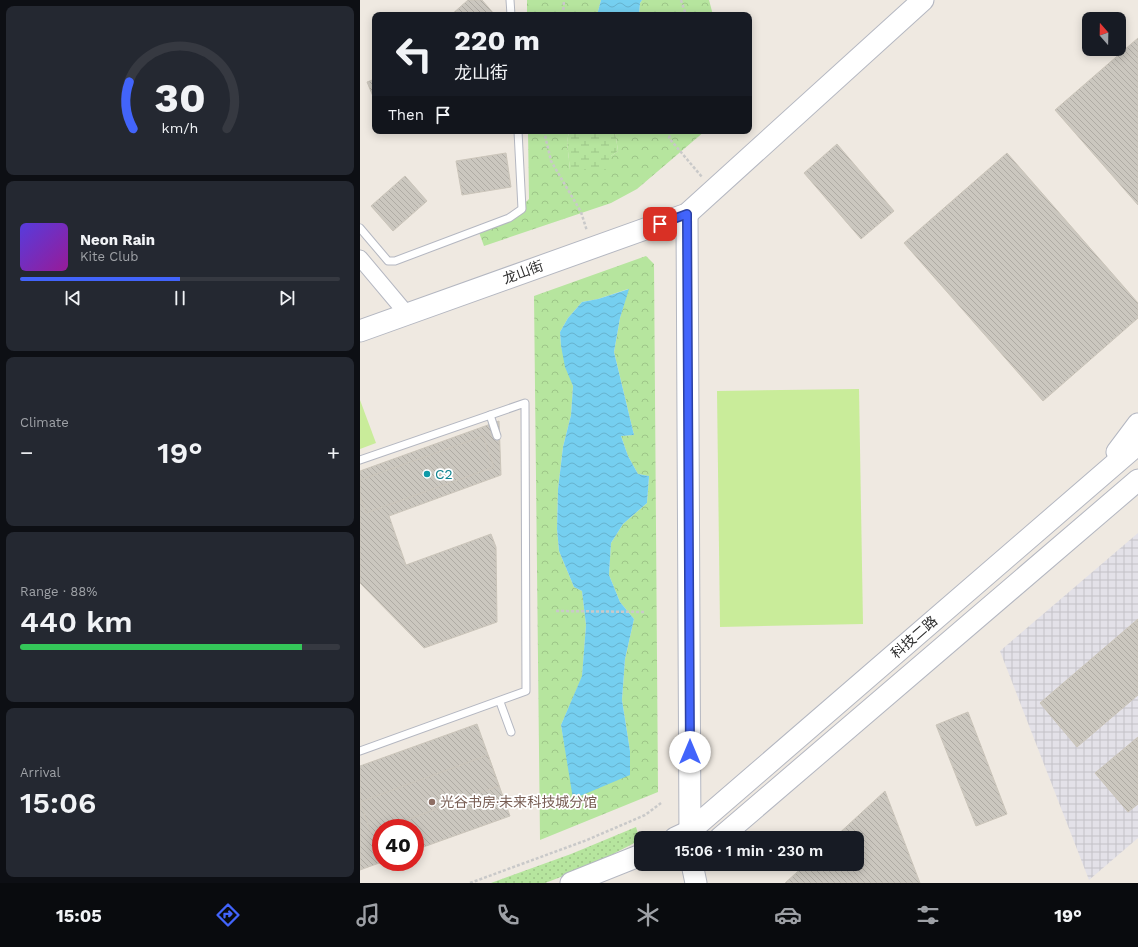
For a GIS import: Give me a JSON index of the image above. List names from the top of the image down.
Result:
{
  "streets": {
    "street": ["龙山街", "科技二路"]
  },
  "places": ["C2", "光谷书房·未来科技城分馆"],
  "north": "top",
  "page": {
    "turn": ["220 m", "龙山街"],
    "then": "Then",
    "song": ["Neon Rain", "Kite Club"],
    "tile": [
      "Climate",
      ["Range · 88%", "440 km"],
      ["Arrival", "15:06"]
    ],
    "heat": ["−", "19°", "+"],
    "limit": "40",
    "trip": "15:06 · 1 min · 230 m",
    "tabs": ["15:05", "19°"],
    "gauge": ["30", "km/h"]
  }
}
